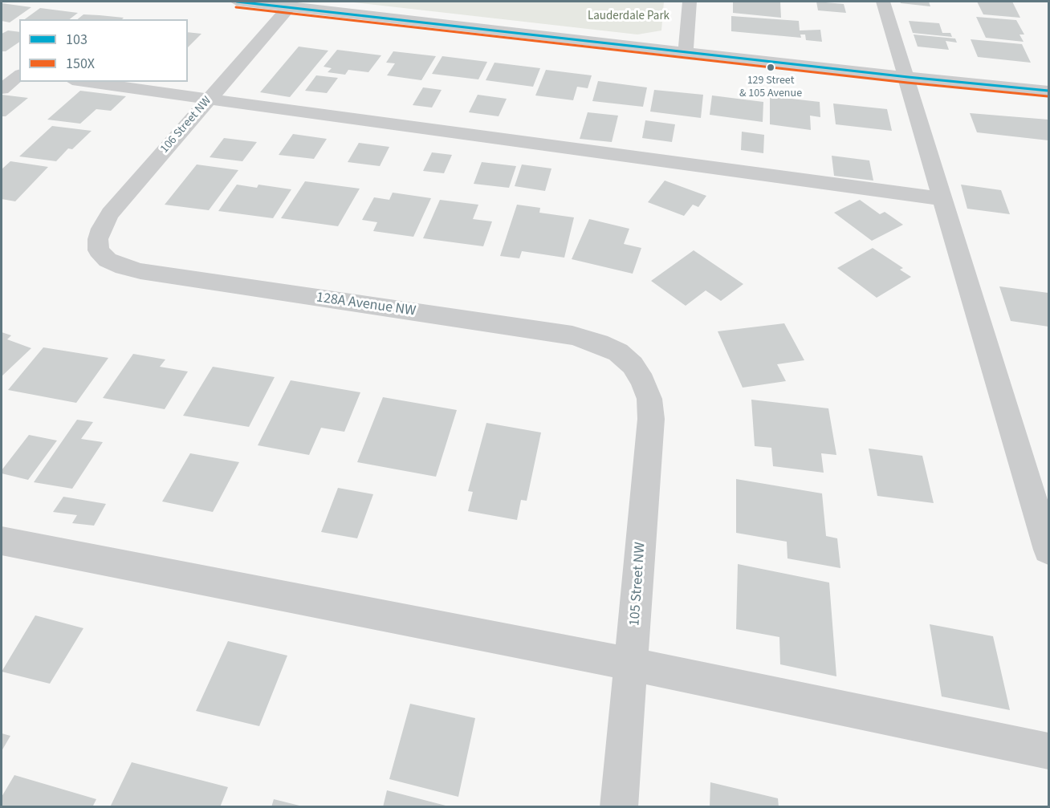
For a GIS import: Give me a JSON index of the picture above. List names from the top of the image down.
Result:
{
  "streets": {
    "street": ["106 Street NW", "128A Avenue NW", "105 Street NW"]
  },
  "crossings": [
    ["106 Street NW", "128A Avenue NW"],
    ["128A Avenue NW", "105 Street NW"]
  ],
  "parks": ["Lauderdale Park"],
  "places": ["129 Street & 105 Avenue"],
  "lines": ["transit line 103", "transit line 150X"],
  "legend": ["103", "150X"]
}
